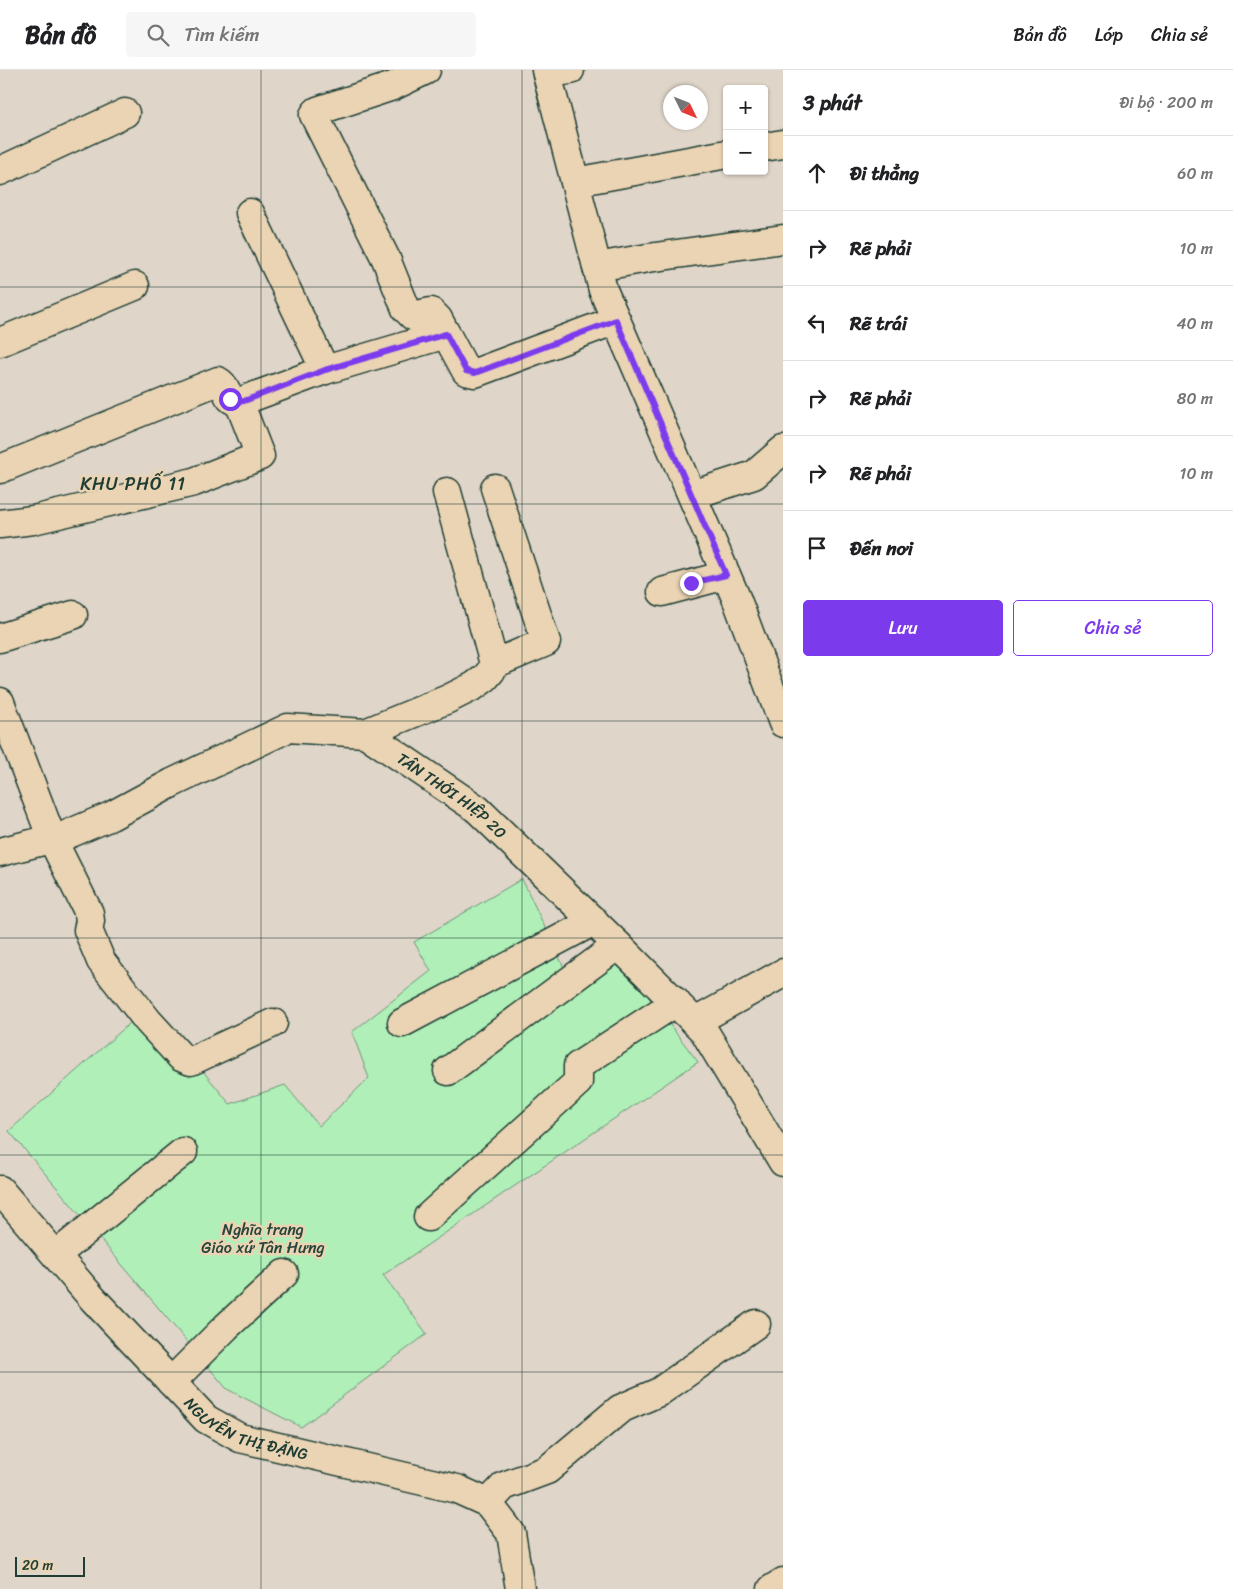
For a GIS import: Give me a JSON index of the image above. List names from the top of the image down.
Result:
{
  "streets": {
    "street": ["TÂN THỚI HIỆP 20", "NGUYỄN THỊ ĐẶNG"]
  },
  "districts": ["KHU PHỐ 11"],
  "parks": ["Nghĩa trang Giáo xứ Tân Hưng"],
  "scale_bar": "20 m",
  "north": "bottom right",
  "page": {
    "header": "Bản đồ",
    "search": "Tìm kiếm",
    "nav": ["Bản đồ", "Lớp", "Chia sẻ"],
    "heading": ["3 phút", "Đi bộ · 200 m"],
    "map_buttons": ["+", "−"],
    "list": [
      ["Đi thẳng", "60 m"],
      ["Rẽ phải", "10 m"],
      ["Rẽ trái", "40 m"],
      ["Rẽ phải", "80 m"],
      ["Rẽ phải", "10 m"],
      "Đến nơi"
    ],
    "buttons": ["Lưu", "Chia sẻ"],
    "scale": "20 m"
  }
}
